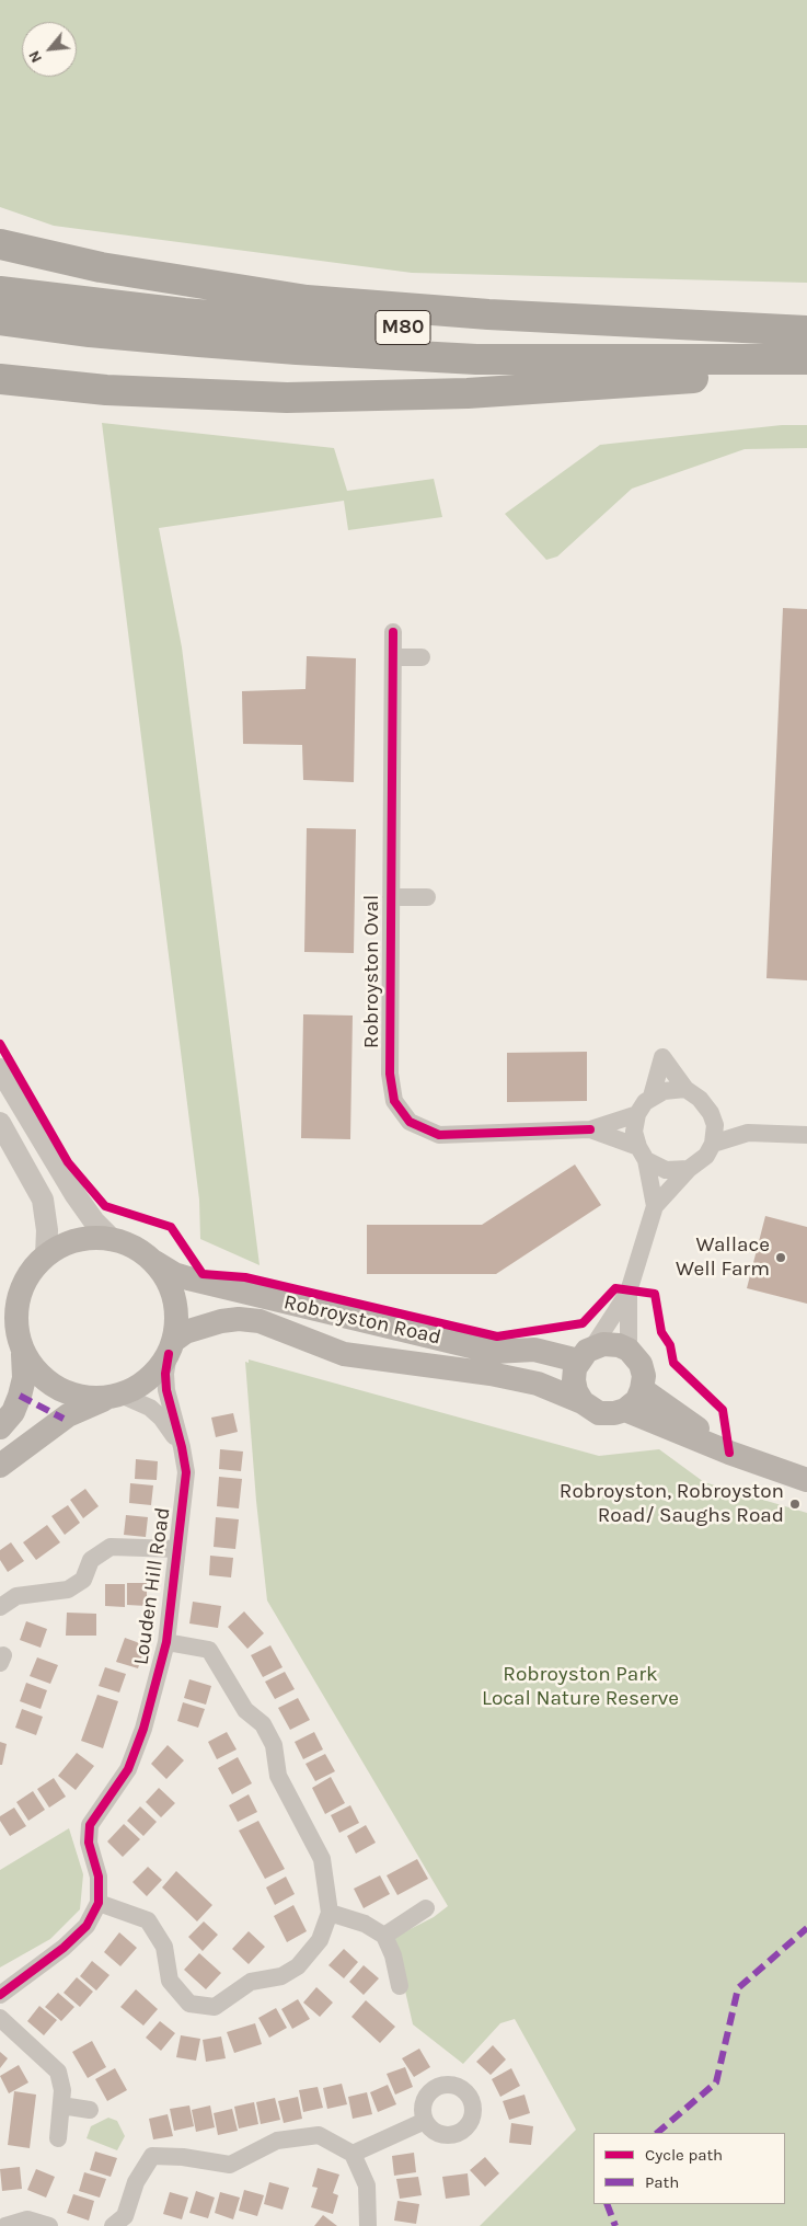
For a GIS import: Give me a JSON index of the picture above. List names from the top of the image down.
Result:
{
  "streets": {
    "highway": ["M80"],
    "main road": ["Robroyston Road"],
    "street": ["Robroyston Oval", "Louden Hill Road"]
  },
  "crossings": [
    ["Robroyston Road", "Louden Hill Road"]
  ],
  "parks": ["Robroyston Park Local Nature Reserve"],
  "places": ["Wallace Well Farm", "Robroyston, Robroyston Road/ Saughs Road"],
  "legend": ["Cycle path", "Path"],
  "north": "bottom left"
}
